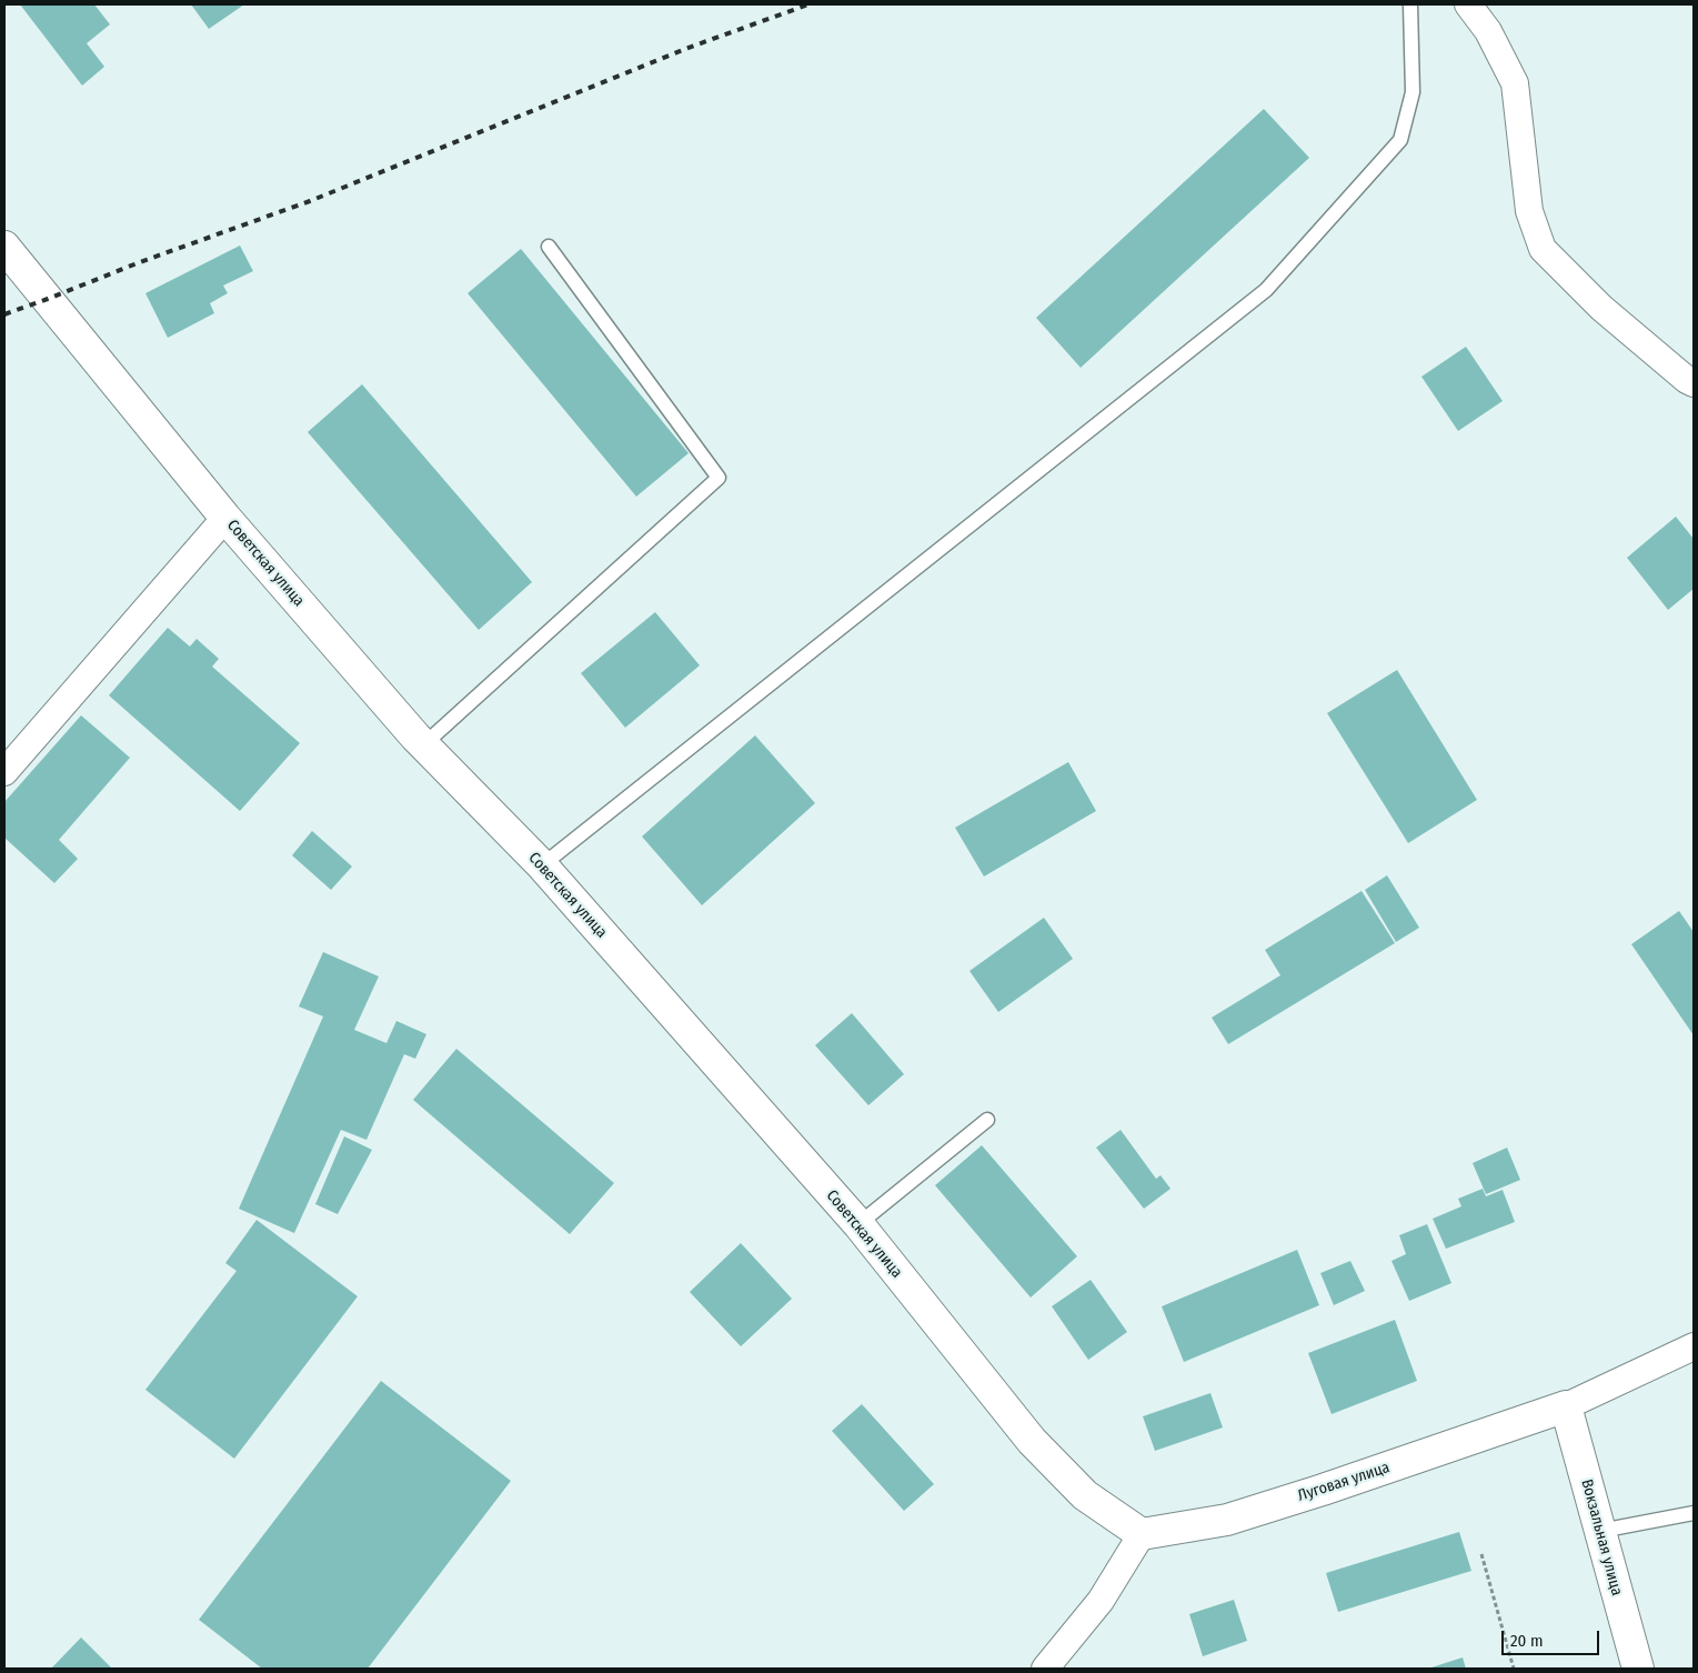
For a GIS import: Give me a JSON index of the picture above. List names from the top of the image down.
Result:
{
  "streets": {
    "street": ["Советская улица", "Луговая улица", "Вокзальная улица"]
  },
  "crossings": [
    ["Советская улица", "Луговая улица"],
    ["Луговая улица", "Вокзальная улица"]
  ],
  "scale_bar": "20 m"
}
